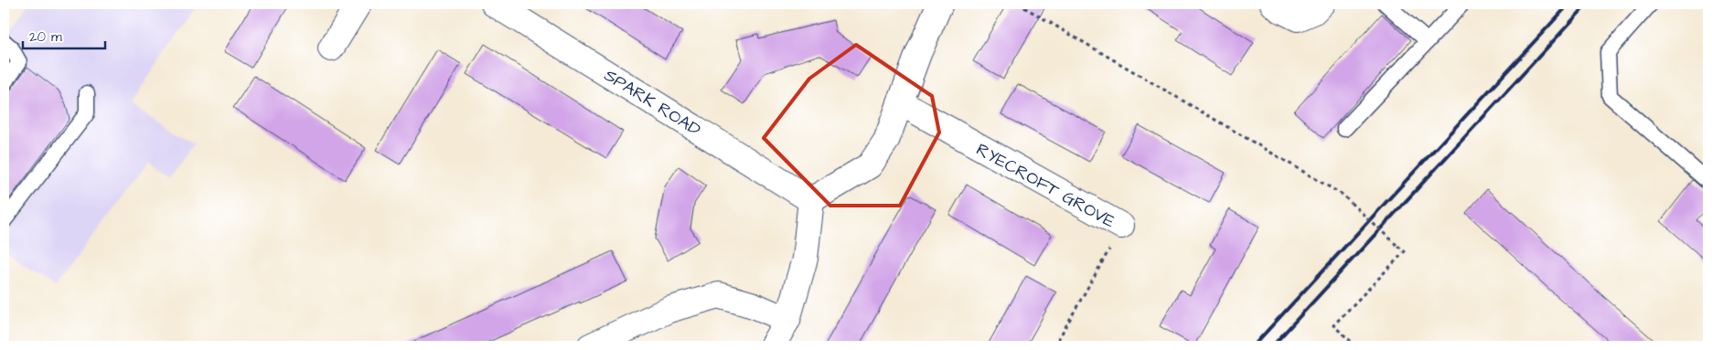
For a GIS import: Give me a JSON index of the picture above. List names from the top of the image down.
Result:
{
  "streets": {
    "street": ["SPARK ROAD", "RYECROFT GROVE"]
  },
  "scale_bar": "20 m"
}
